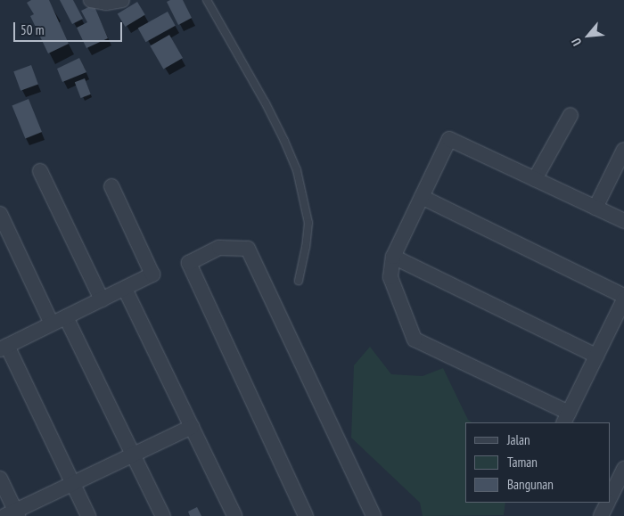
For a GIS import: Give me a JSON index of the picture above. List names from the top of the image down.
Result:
{
  "legend": ["Jalan", "Taman", "Bangunan"],
  "scale_bar": "50 m",
  "north": "bottom left"
}
